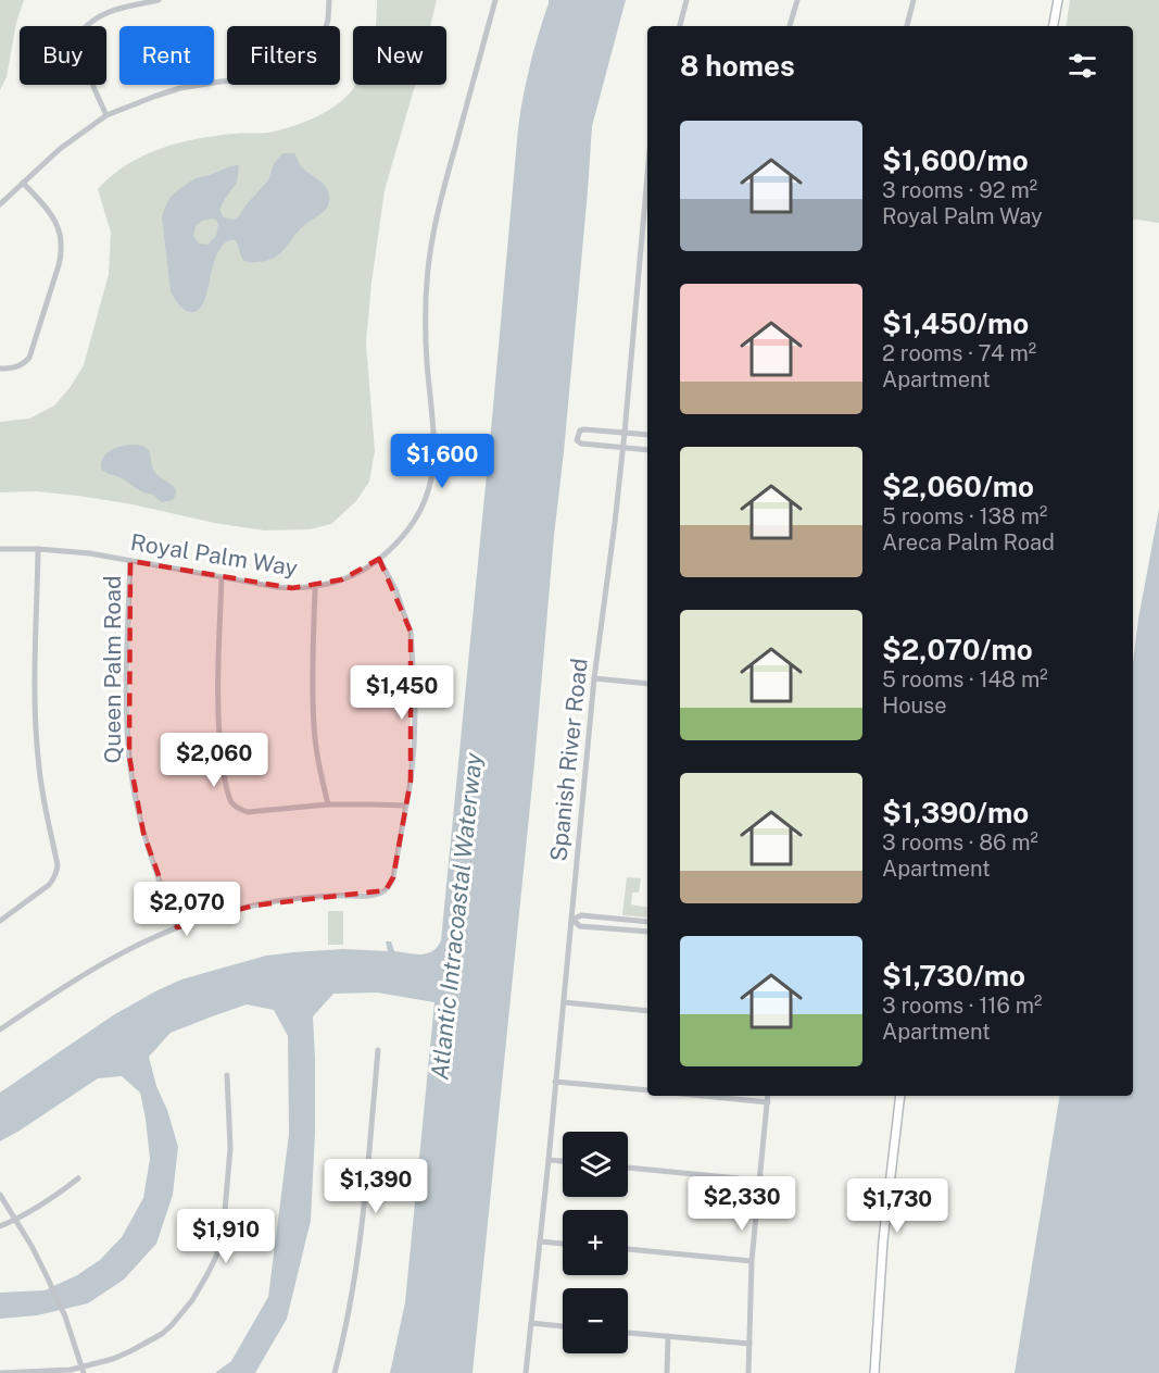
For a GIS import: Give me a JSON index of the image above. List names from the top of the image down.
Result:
{
  "streets": {
    "street": ["Royal Palm Way", "Queen Palm Road", "Spanish River Road"]
  },
  "crossings": [
    ["Royal Palm Way", "Queen Palm Road"]
  ],
  "water": ["Atlantic Intracoastal Waterway"],
  "page": {
    "chip": [
      "Buy",
      "Rent",
      "Filters",
      "New"
    ],
    "heading": "8 homes",
    "list": [
      {
        "name": "$1,600/mo",
        "note": "3 rooms · 92 m² · Royal Palm Way"
      },
      {
        "name": "$1,450/mo",
        "note": "2 rooms · 74 m² · Apartment"
      },
      {
        "name": "$2,060/mo",
        "note": "5 rooms · 138 m² · Areca Palm Road"
      },
      {
        "name": "$2,070/mo",
        "note": "5 rooms · 148 m² · House"
      },
      {
        "name": "$1,390/mo",
        "note": "3 rooms · 86 m² · Apartment"
      },
      {
        "name": "$1,730/mo",
        "note": "3 rooms · 116 m² · Apartment"
      }
    ],
    "price": [
      "$1,600",
      "$1,450",
      "$2,060",
      "$2,070",
      "$1,390",
      "$2,330",
      "$1,730",
      "$1,910"
    ],
    "map_buttons": ["+", "−"]
  }
}
